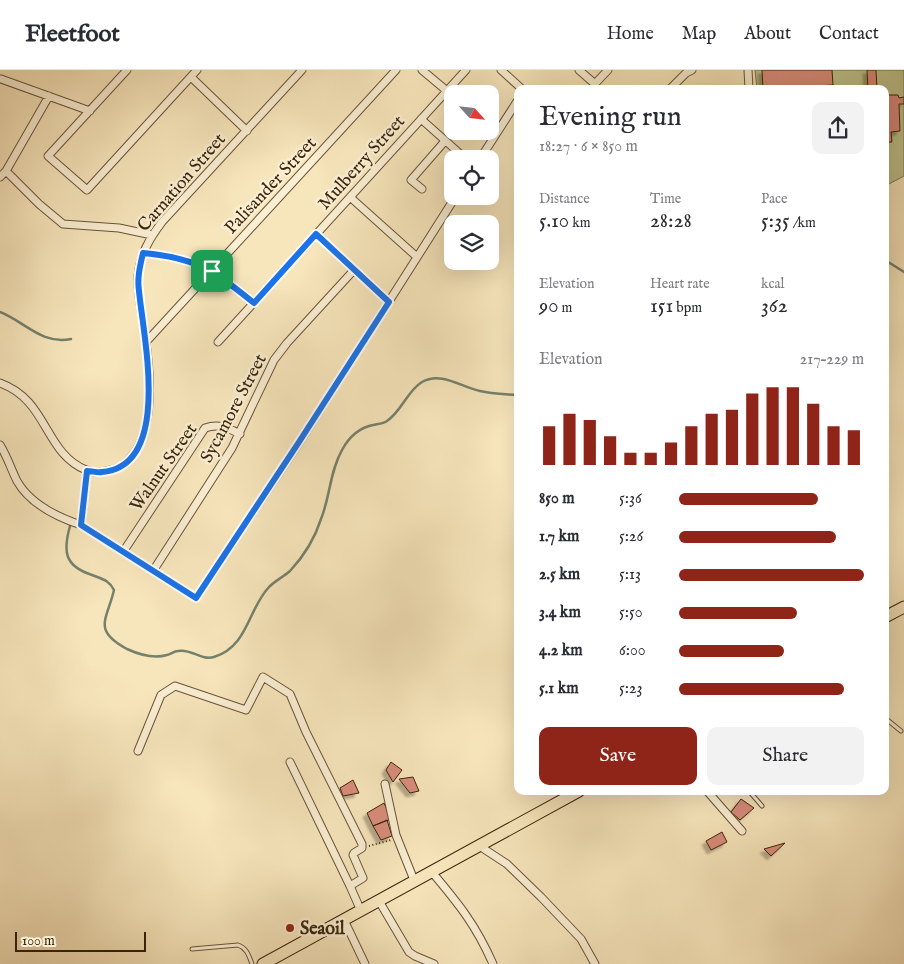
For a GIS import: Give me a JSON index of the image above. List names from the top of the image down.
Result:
{
  "streets": {
    "street": [
      "Mulberry Street",
      "Carnation Street",
      "Palisander Street",
      "Sycamore Street",
      "Walnut Street"
    ]
  },
  "crossings": [
    ["Carnation Street", "Palisander Street"],
    ["Sycamore Street", "Walnut Street"]
  ],
  "places": ["Seaoil"],
  "scale_bar": "100 m",
  "north": "bottom right",
  "page": {
    "header": "Fleetfoot",
    "nav": [
      "Home",
      "Map",
      "About",
      "Contact"
    ],
    "heading": ["Evening run", "18:27 · 6 × 850 m"],
    "stats": [
      ["Distance", "5.10 km"],
      ["Time", "28:28"],
      ["Pace", "5:35 /km"],
      ["Elevation", "90 m"],
      ["Heart rate", "151 bpm"],
      ["kcal", "362"]
    ],
    "chart": ["Elevation", "217–229 m"],
    "list": [
      {
        "name": "850 m",
        "note": "5:36"
      },
      {
        "name": "1.7 km",
        "note": "5:26"
      },
      {
        "name": "2.5 km",
        "note": "5:13"
      },
      {
        "name": "3.4 km",
        "note": "5:50"
      },
      {
        "name": "4.2 km",
        "note": "6:00"
      },
      {
        "name": "5.1 km",
        "note": "5:23"
      }
    ],
    "buttons": ["Save", "Share"],
    "scale": "100 m"
  }
}
